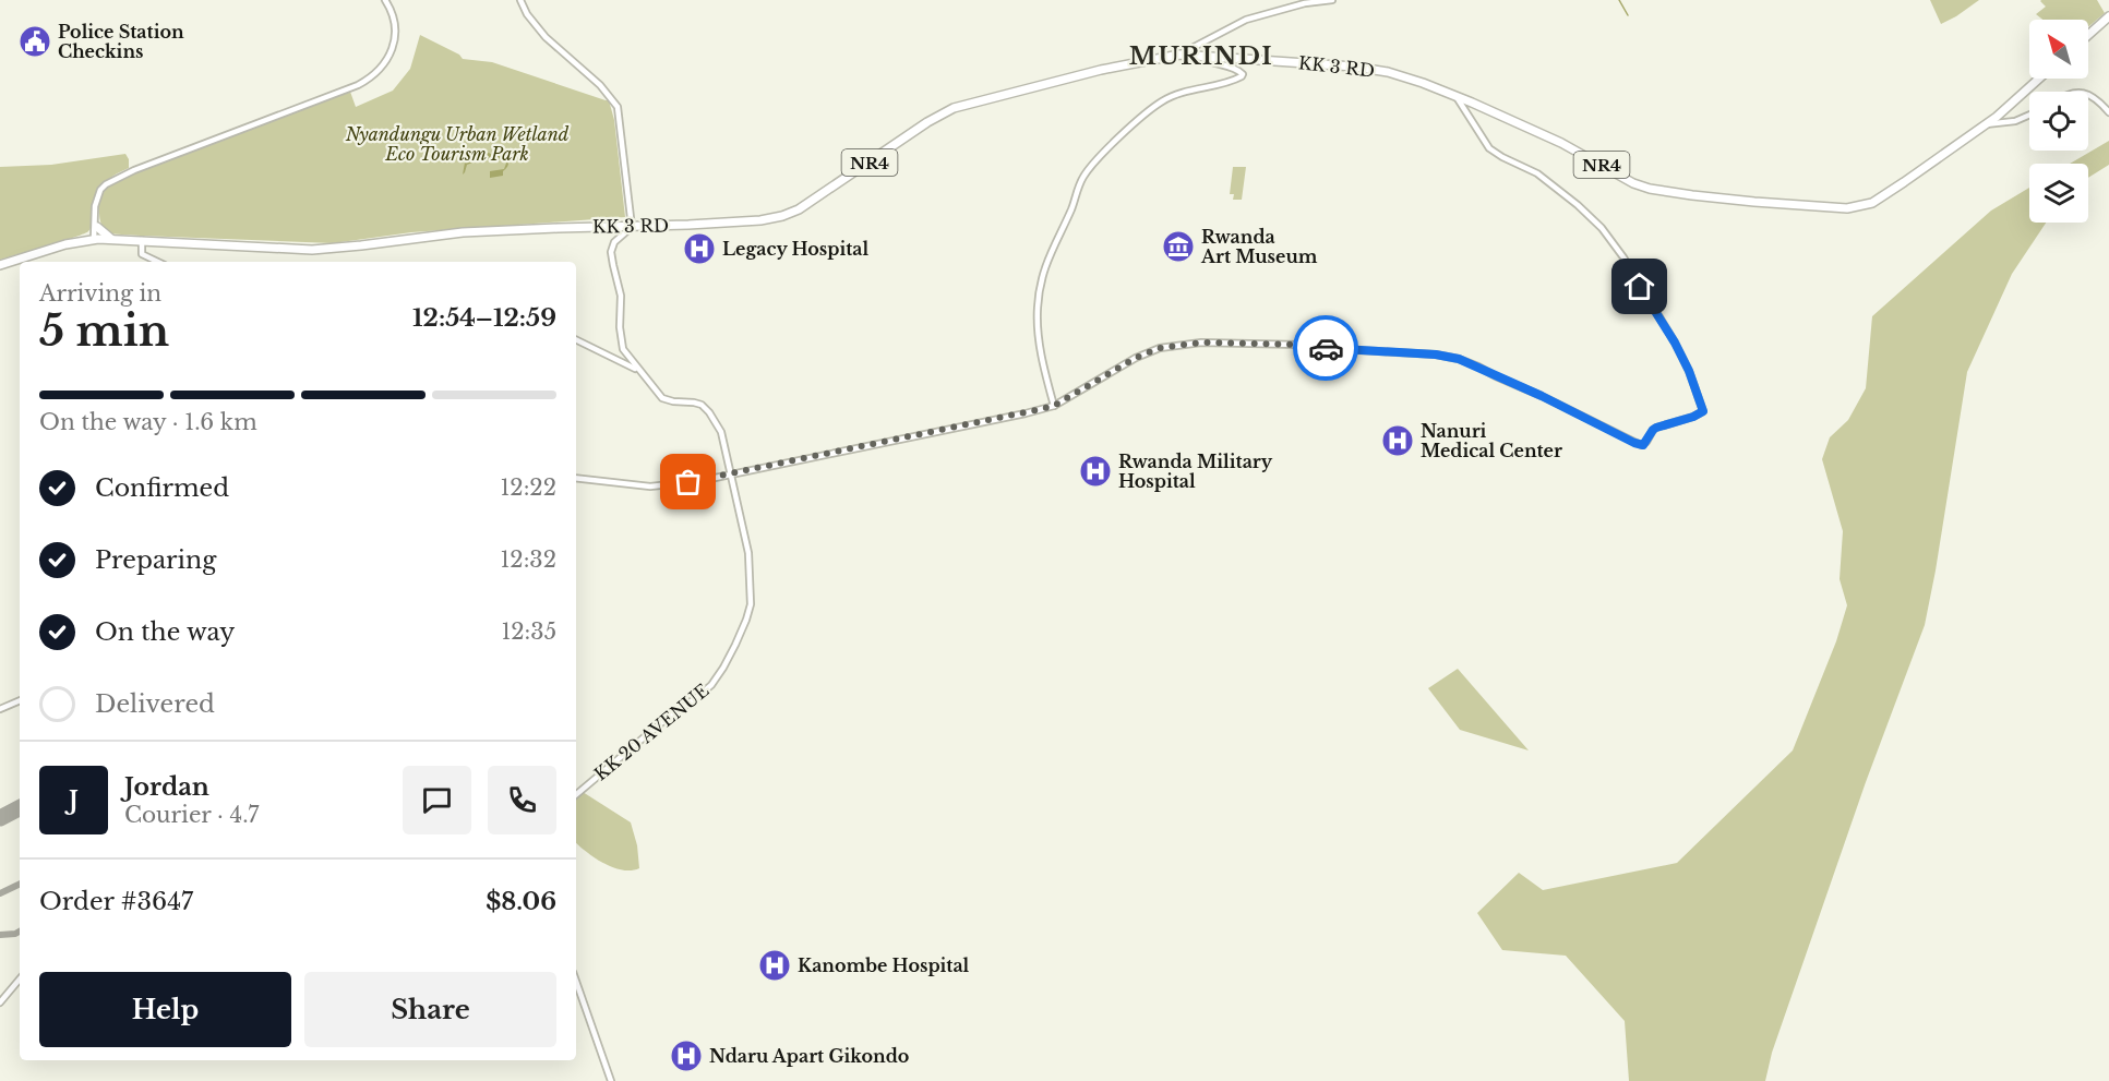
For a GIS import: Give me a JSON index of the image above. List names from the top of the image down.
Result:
{
  "streets": {
    "highway": ["KK 3 RD", "NR4"],
    "main road": ["KK 20 AVENUE"]
  },
  "crossings": [
    ["KK 3 RD", "NR4"]
  ],
  "districts": ["MURINDI"],
  "parks": ["Nyandungu Urban Wetland Eco Tourism Park"],
  "places": {
    "public building": ["Police Station Checkins"],
    "museum": ["Rwanda Art Museum"],
    "hospital": [
      "Legacy Hospital",
      "Nanuri Medical Center",
      "Rwanda Military Hospital",
      "Kanombe Hospital",
      "Ndaru Apart Gikondo"
    ]
  },
  "north": "top left",
  "page": {
    "heading": ["5 min", "Arriving in", "12:54–12:59"],
    "panel": [
      "Jordan",
      "Courier · 4.7",
      "Order #3647",
      "$8.06"
    ],
    "bar": "On the way · 1.6 km",
    "list": [
      ["Confirmed", "12:22"],
      ["Preparing", "12:32"],
      ["On the way", "12:35"],
      "Delivered"
    ],
    "round": "J",
    "buttons": ["Help", "Share"]
  }
}
